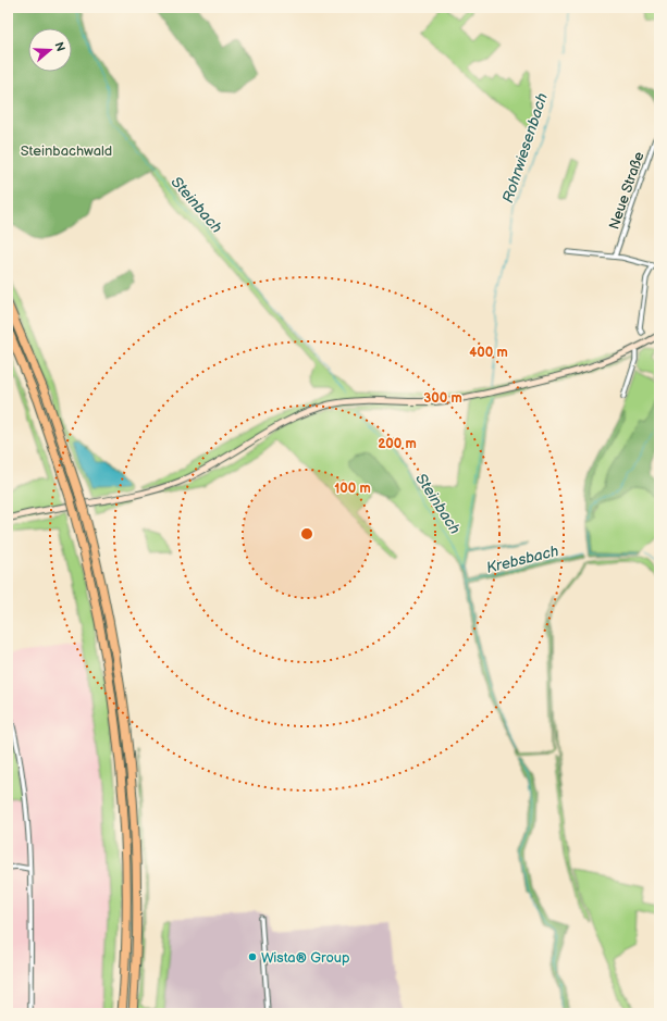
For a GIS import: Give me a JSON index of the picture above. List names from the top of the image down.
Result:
{
  "streets": {
    "street": ["Neue Straße"]
  },
  "water": ["Rohrwiesenbach", "Steinbach", "Krebsbach"],
  "parks": ["Steinbachwald"],
  "places": ["Wista® Group"],
  "north": "right",
  "rings": [
    "400 m",
    "300 m",
    "200 m",
    "100 m"
  ]
}
